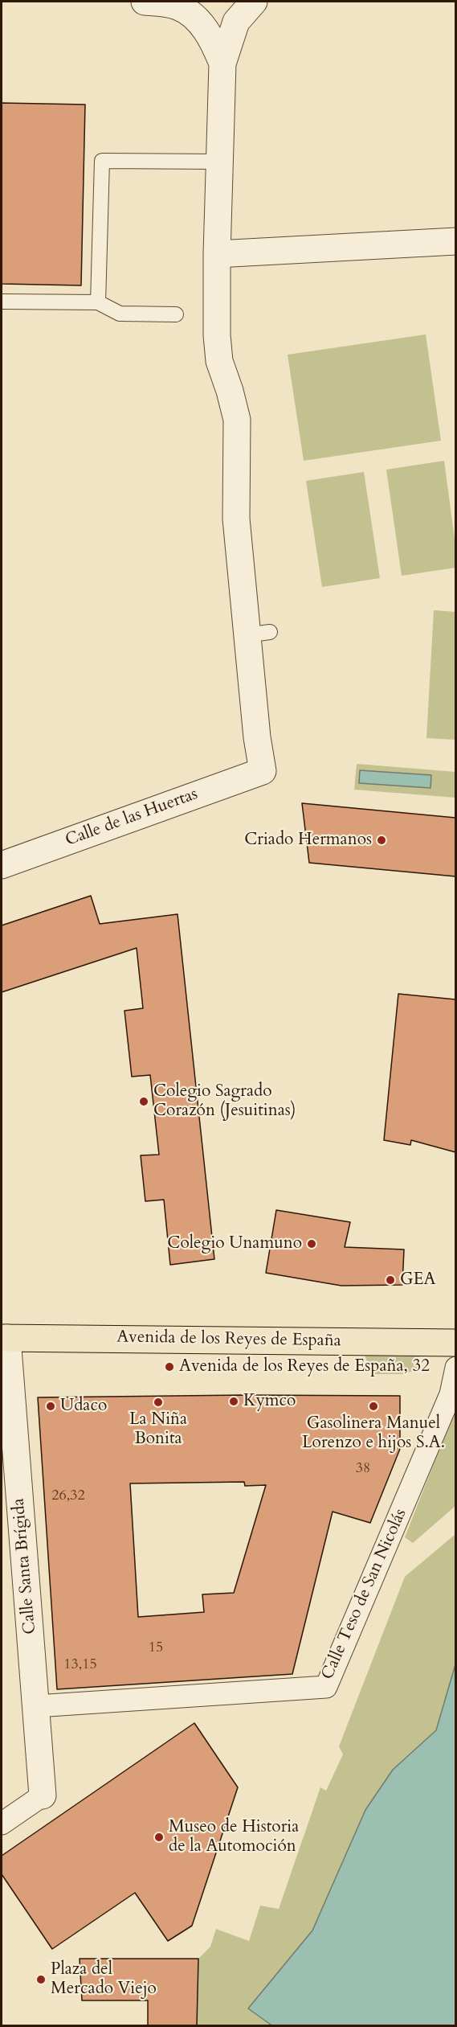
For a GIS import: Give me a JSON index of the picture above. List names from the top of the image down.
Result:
{
  "streets": {
    "main road": ["Avenida de los Reyes de España"],
    "street": ["Calle de las Huertas", "Calle Santa Brígida", "Calle Teso de San Nicolás"]
  },
  "crossings": [
    ["Avenida de los Reyes de España", "Calle Santa Brígida"],
    ["Calle Santa Brígida", "Calle Teso de San Nicolás"]
  ],
  "places": [
    "Criado Hermanos",
    "Colegio Sagrado Corazón (Jesuitinas)",
    "Colegio Unamuno",
    "GEA",
    "Avenida de los Reyes de España, 32",
    "Kymco",
    "La Niña Bonita",
    "Udaco",
    "Gasolinera Manuel Lorenzo e hijos S.A.",
    "Museo de Historia de la Automoción",
    "Plaza del Mercado Viejo"
  ],
  "house_numbers": [
    "38",
    "26,32",
    "15",
    "13,15"
  ]
}
